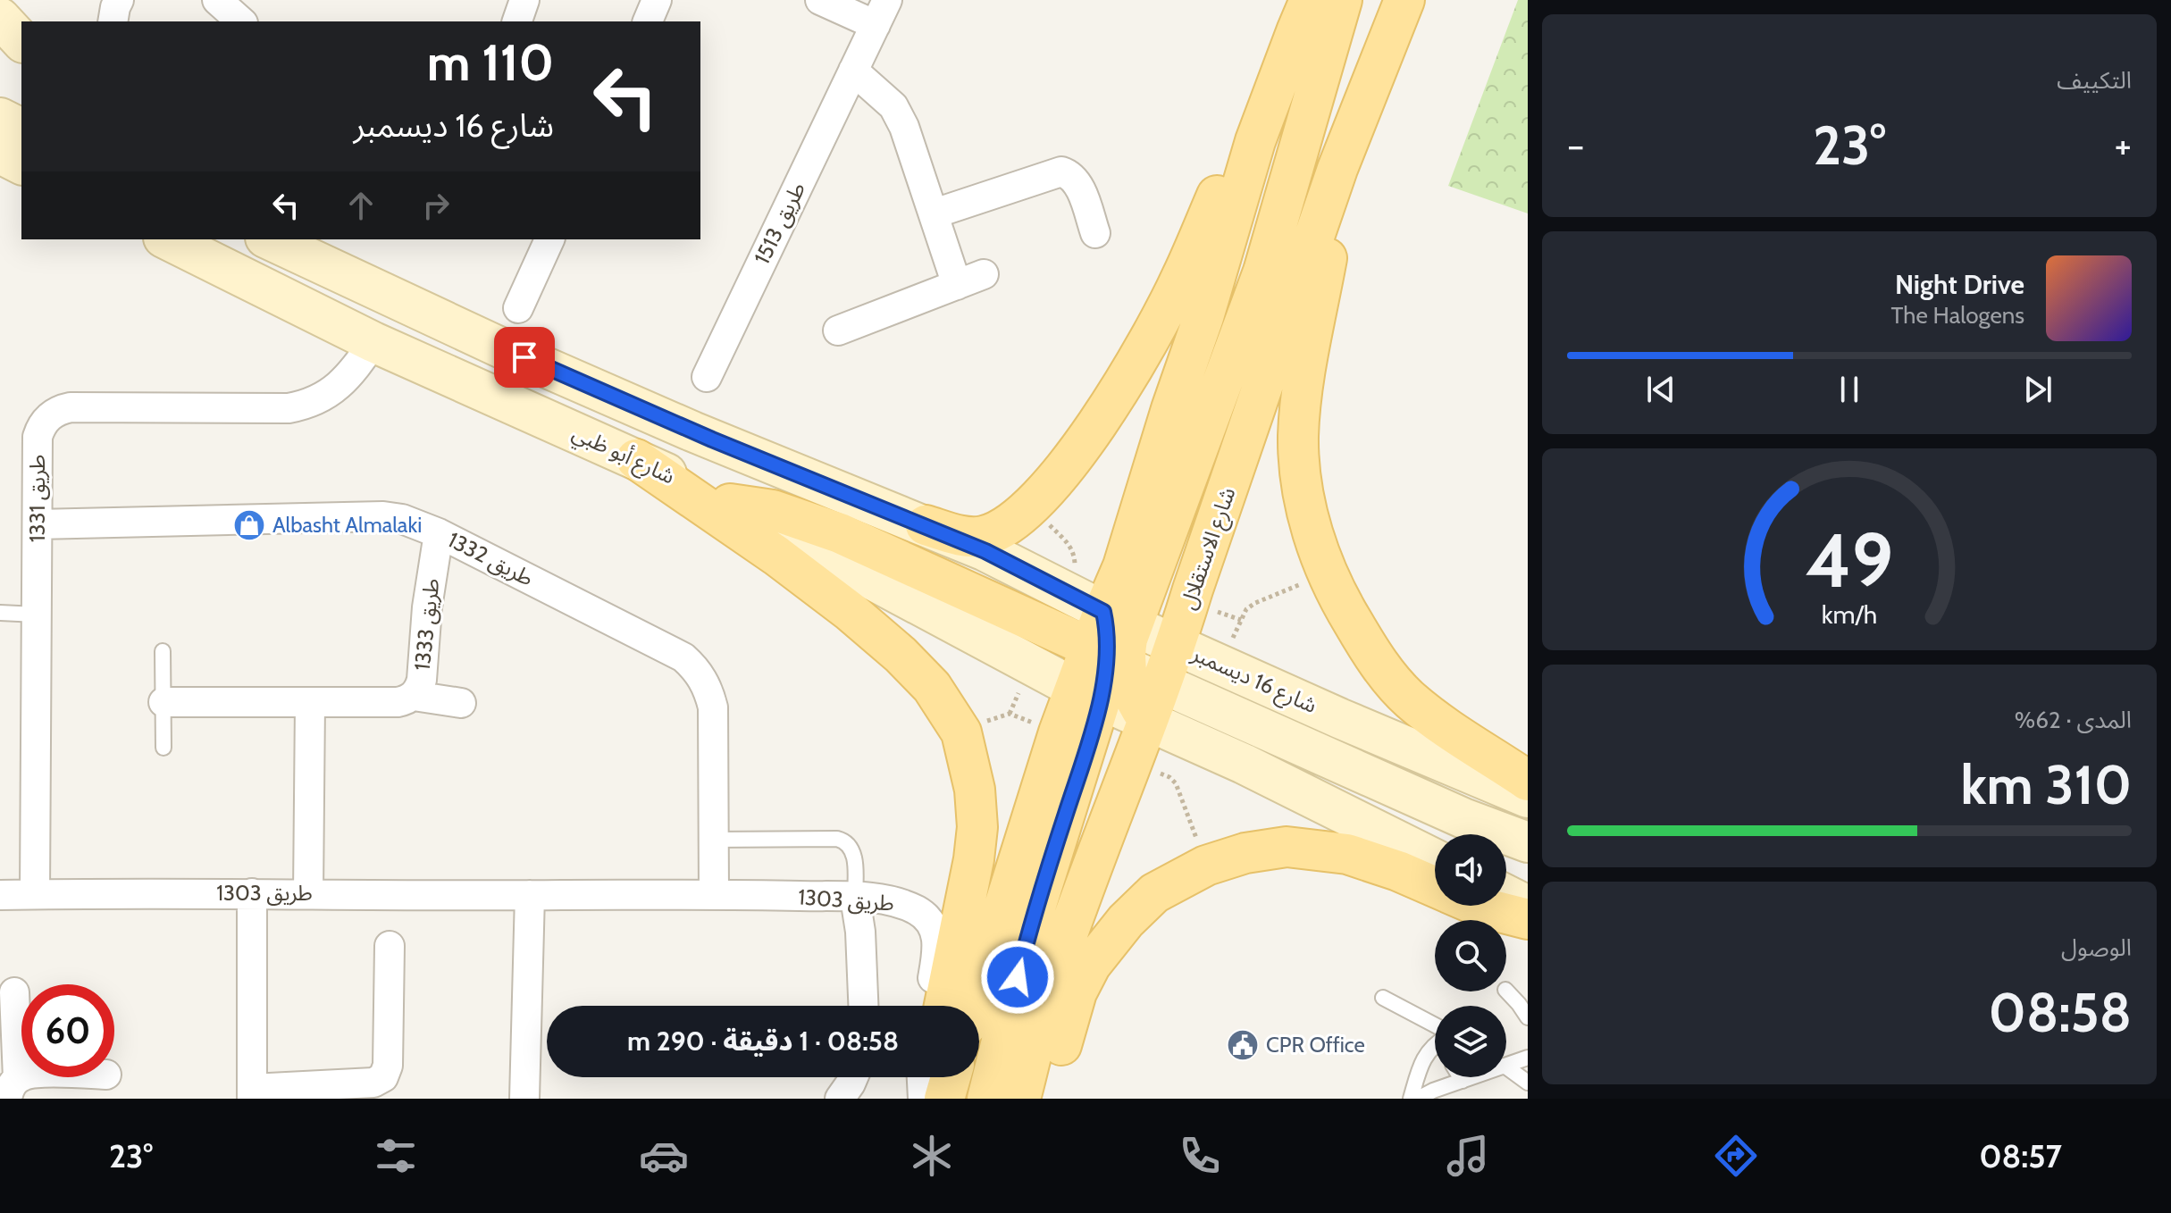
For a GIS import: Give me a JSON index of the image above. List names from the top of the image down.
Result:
{
  "streets": {
    "main road": ["شارع أبو ظبي", "شارع الاستقلال", "شارع 16 ديسمبر"],
    "street": [
      "طريق 1513",
      "طريق 1331",
      "طريق 1332",
      "طريق 1333",
      "طريق 1303"
    ]
  },
  "crossings": [
    ["شارع أبو ظبي", "طريق 1331"],
    ["شارع أبو ظبي", "شارع 16 ديسمبر"],
    ["طريق 1331", "طريق 1332"],
    ["طريق 1331", "طريق 1303"],
    ["شارع الاستقلال", "شارع 16 ديسمبر"],
    ["طريق 1332", "طريق 1333"],
    ["طريق 1332", "طريق 1303"]
  ],
  "places": {
    "shop": ["Albasht Almalaki"],
    "public building": ["CPR Office"]
  },
  "page": {
    "tile": [
      "التكييف",
      ["المدى · 62%", "310 km"],
      ["الوصول", "08:58"]
    ],
    "turn": ["110 m", "شارع 16 ديسمبر"],
    "heat": ["−", "23°", "+"],
    "song": ["Night Drive", "The Halogens"],
    "limit": "60",
    "trip": "08:58 · 1 دقيقة · 290 m",
    "tabs": ["08:57", "23°"],
    "gauge": ["49", "km/h"]
  }
}
